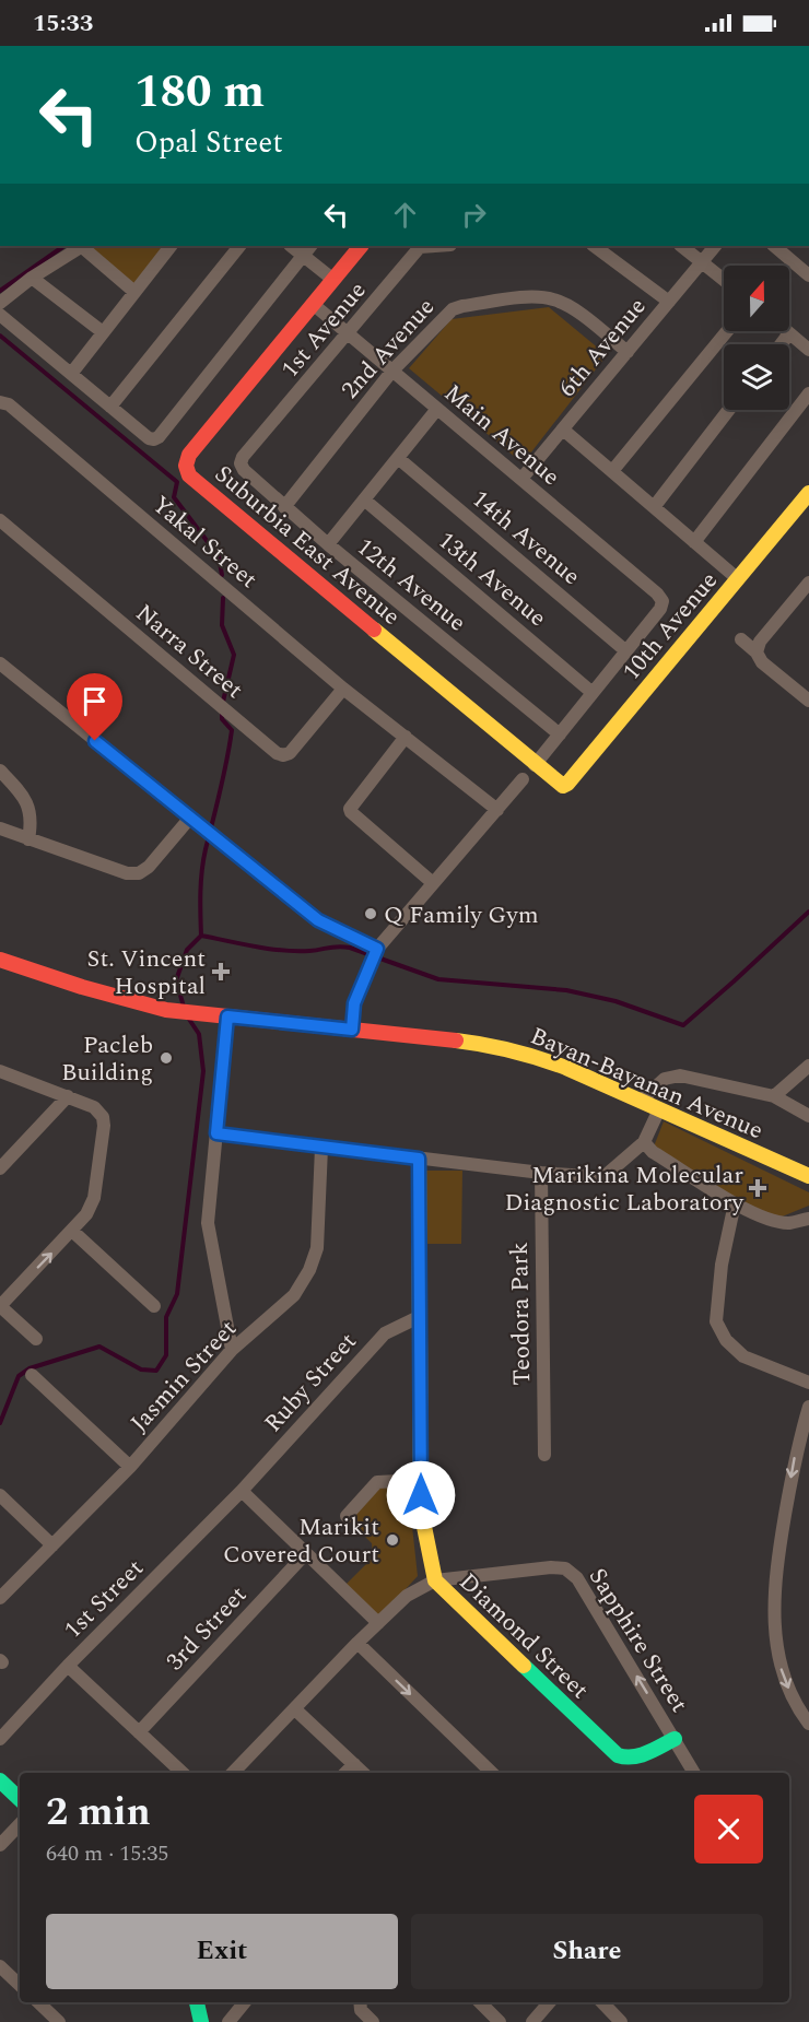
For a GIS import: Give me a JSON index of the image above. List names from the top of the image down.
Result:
{
  "streets": {
    "street": [
      "1st Avenue",
      "6th Avenue",
      "2nd Avenue",
      "Main Avenue",
      "14th Avenue",
      "Yakal Street",
      "Suburbia East Avenue",
      "13th Avenue",
      "12th Avenue",
      "10th Avenue",
      "Narra Street",
      "Bayan-Bayanan Avenue",
      "Teodora Park",
      "Jasmin Street",
      "Ruby Street",
      "1st Street",
      "3rd Street",
      "Diamond Street",
      "Sapphire Street"
    ]
  },
  "crossings": [
    ["1st Avenue", "Main Avenue"],
    ["1st Avenue", "12th Avenue"],
    ["6th Avenue", "2nd Avenue"],
    ["6th Avenue", "Main Avenue"],
    ["2nd Avenue", "Main Avenue"],
    ["2nd Avenue", "12th Avenue"],
    ["Main Avenue", "14th Avenue"],
    ["Main Avenue", "Suburbia East Avenue"],
    ["Yakal Street", "Narra Street"],
    ["Suburbia East Avenue", "10th Avenue"],
    ["Ruby Street", "1st Street"],
    ["Ruby Street", "Diamond Street"],
    ["Diamond Street", "Sapphire Street"]
  ],
  "one_way": ["Sapphire Street"],
  "places": {
    "other": ["Q Family Gym", "Pacleb Building", "Marikit Covered Court"],
    "health": ["St. Vincent Hospital", "Marikina Molecular Diagnostic Laboratory"]
  },
  "north": "top",
  "page": {
    "status": "15:33",
    "turn": ["180 m", "Opal Street"],
    "heading": ["2 min", "640 m · 15:35"],
    "buttons": ["Exit", "Share"]
  }
}
